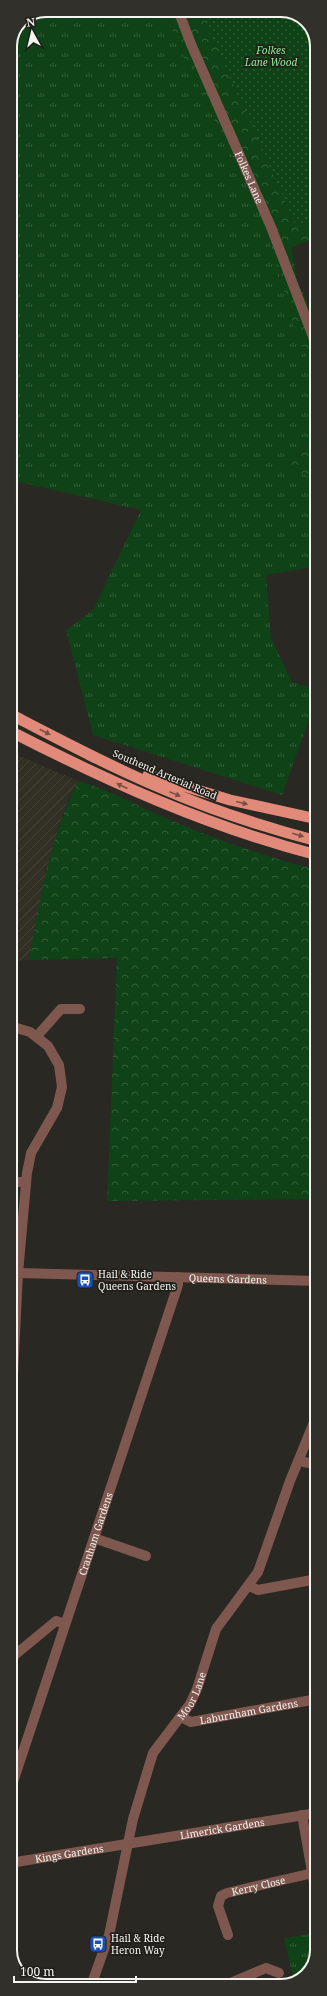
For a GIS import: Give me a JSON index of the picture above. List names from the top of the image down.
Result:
{
  "streets": {
    "highway": ["Southend Arterial Road"],
    "street": [
      "Folkes Lane",
      "Queens Gardens",
      "Cranham Gardens",
      "Moor Lane",
      "Laburnham Gardens",
      "Limerick Gardens",
      "Kings Gardens",
      "Kerry Close"
    ]
  },
  "crossings": [
    ["Queens Gardens", "Cranham Gardens"],
    ["Moor Lane", "Laburnham Gardens"],
    ["Moor Lane", "Limerick Gardens"],
    ["Moor Lane", "Kings Gardens"],
    ["Limerick Gardens", "Kings Gardens"]
  ],
  "parks": ["Folkes Lane Wood"],
  "places": {
    "bus stop": ["Hail & Ride Queens Gardens", "Hail & Ride Heron Way"]
  },
  "scale_bar": "100 m",
  "north": "top"
}
